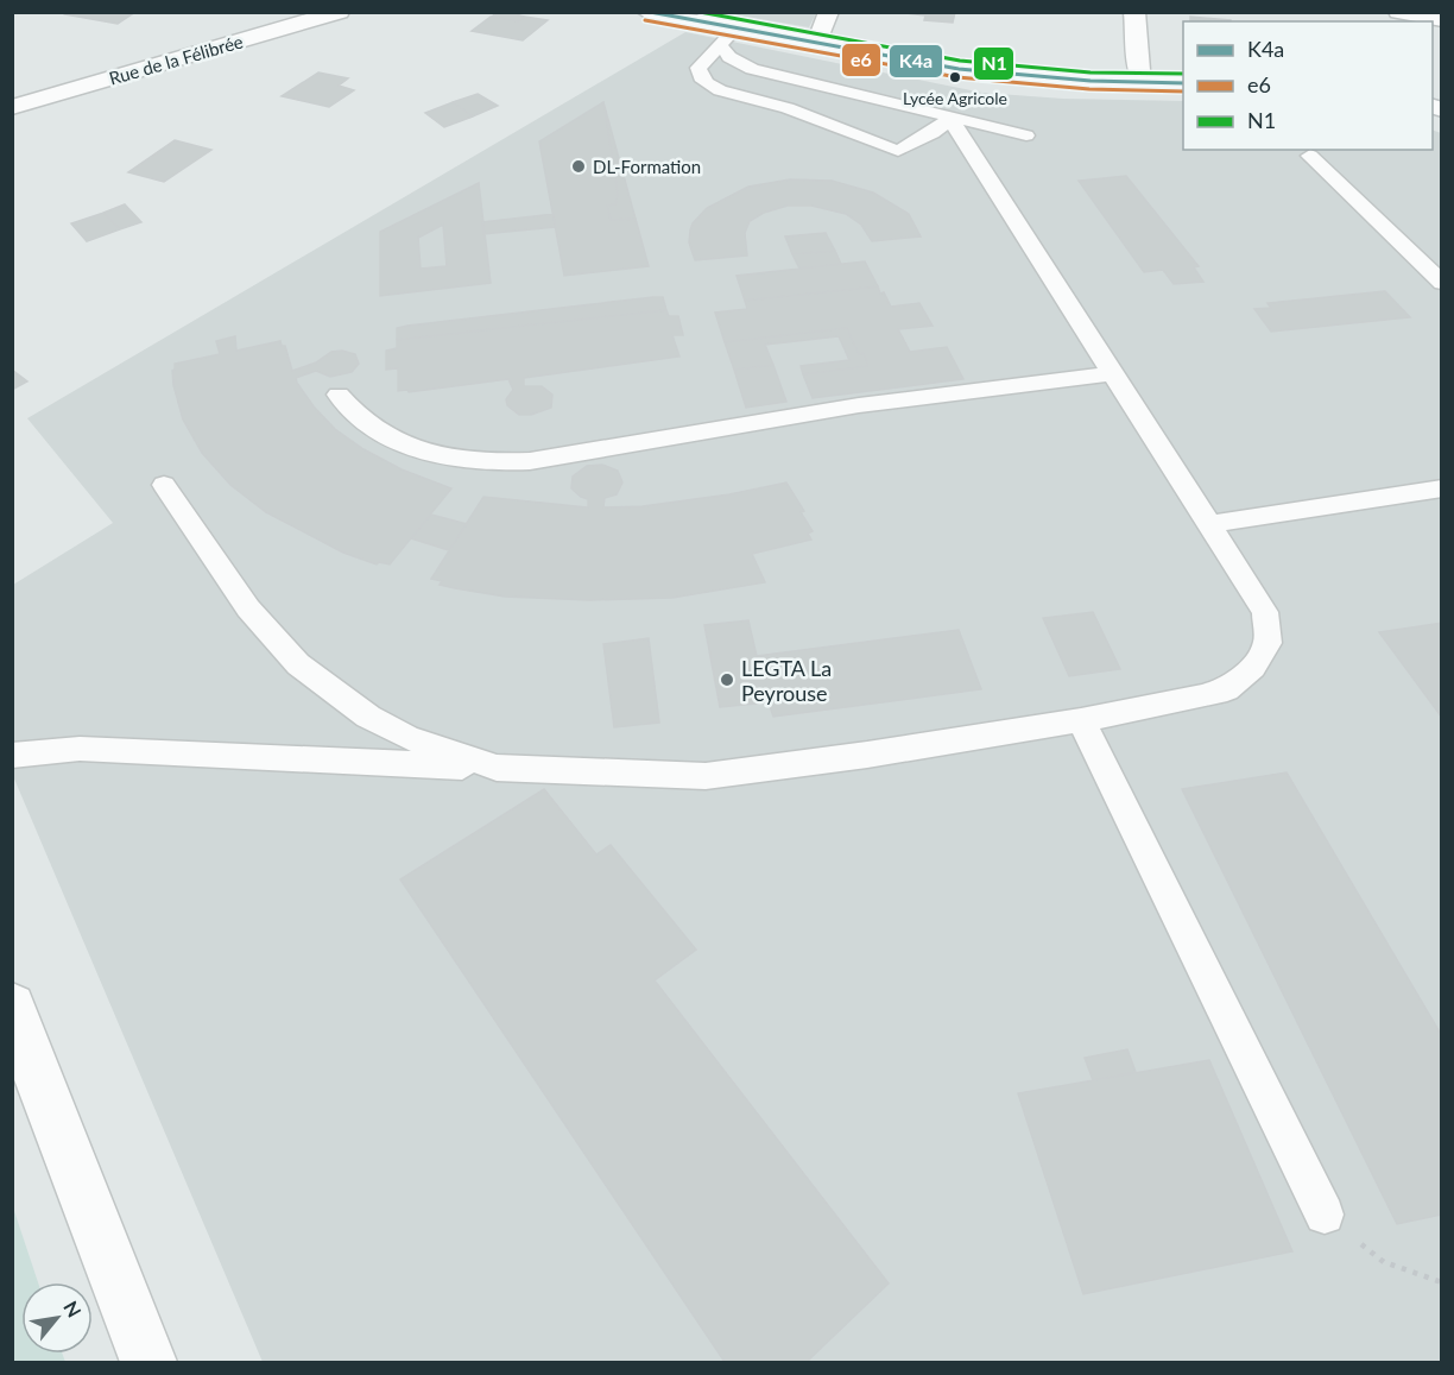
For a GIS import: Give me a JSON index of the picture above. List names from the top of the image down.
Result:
{
  "streets": {
    "street": ["Rue de la Félibrée"]
  },
  "places": ["Lycée Agricole", "DL-Formation", "LEGTA La Peyrouse"],
  "lines": ["transit line K4a", "transit line N1", "transit line e6"],
  "legend": ["K4a", "e6", "N1"],
  "north": "top right"
}
